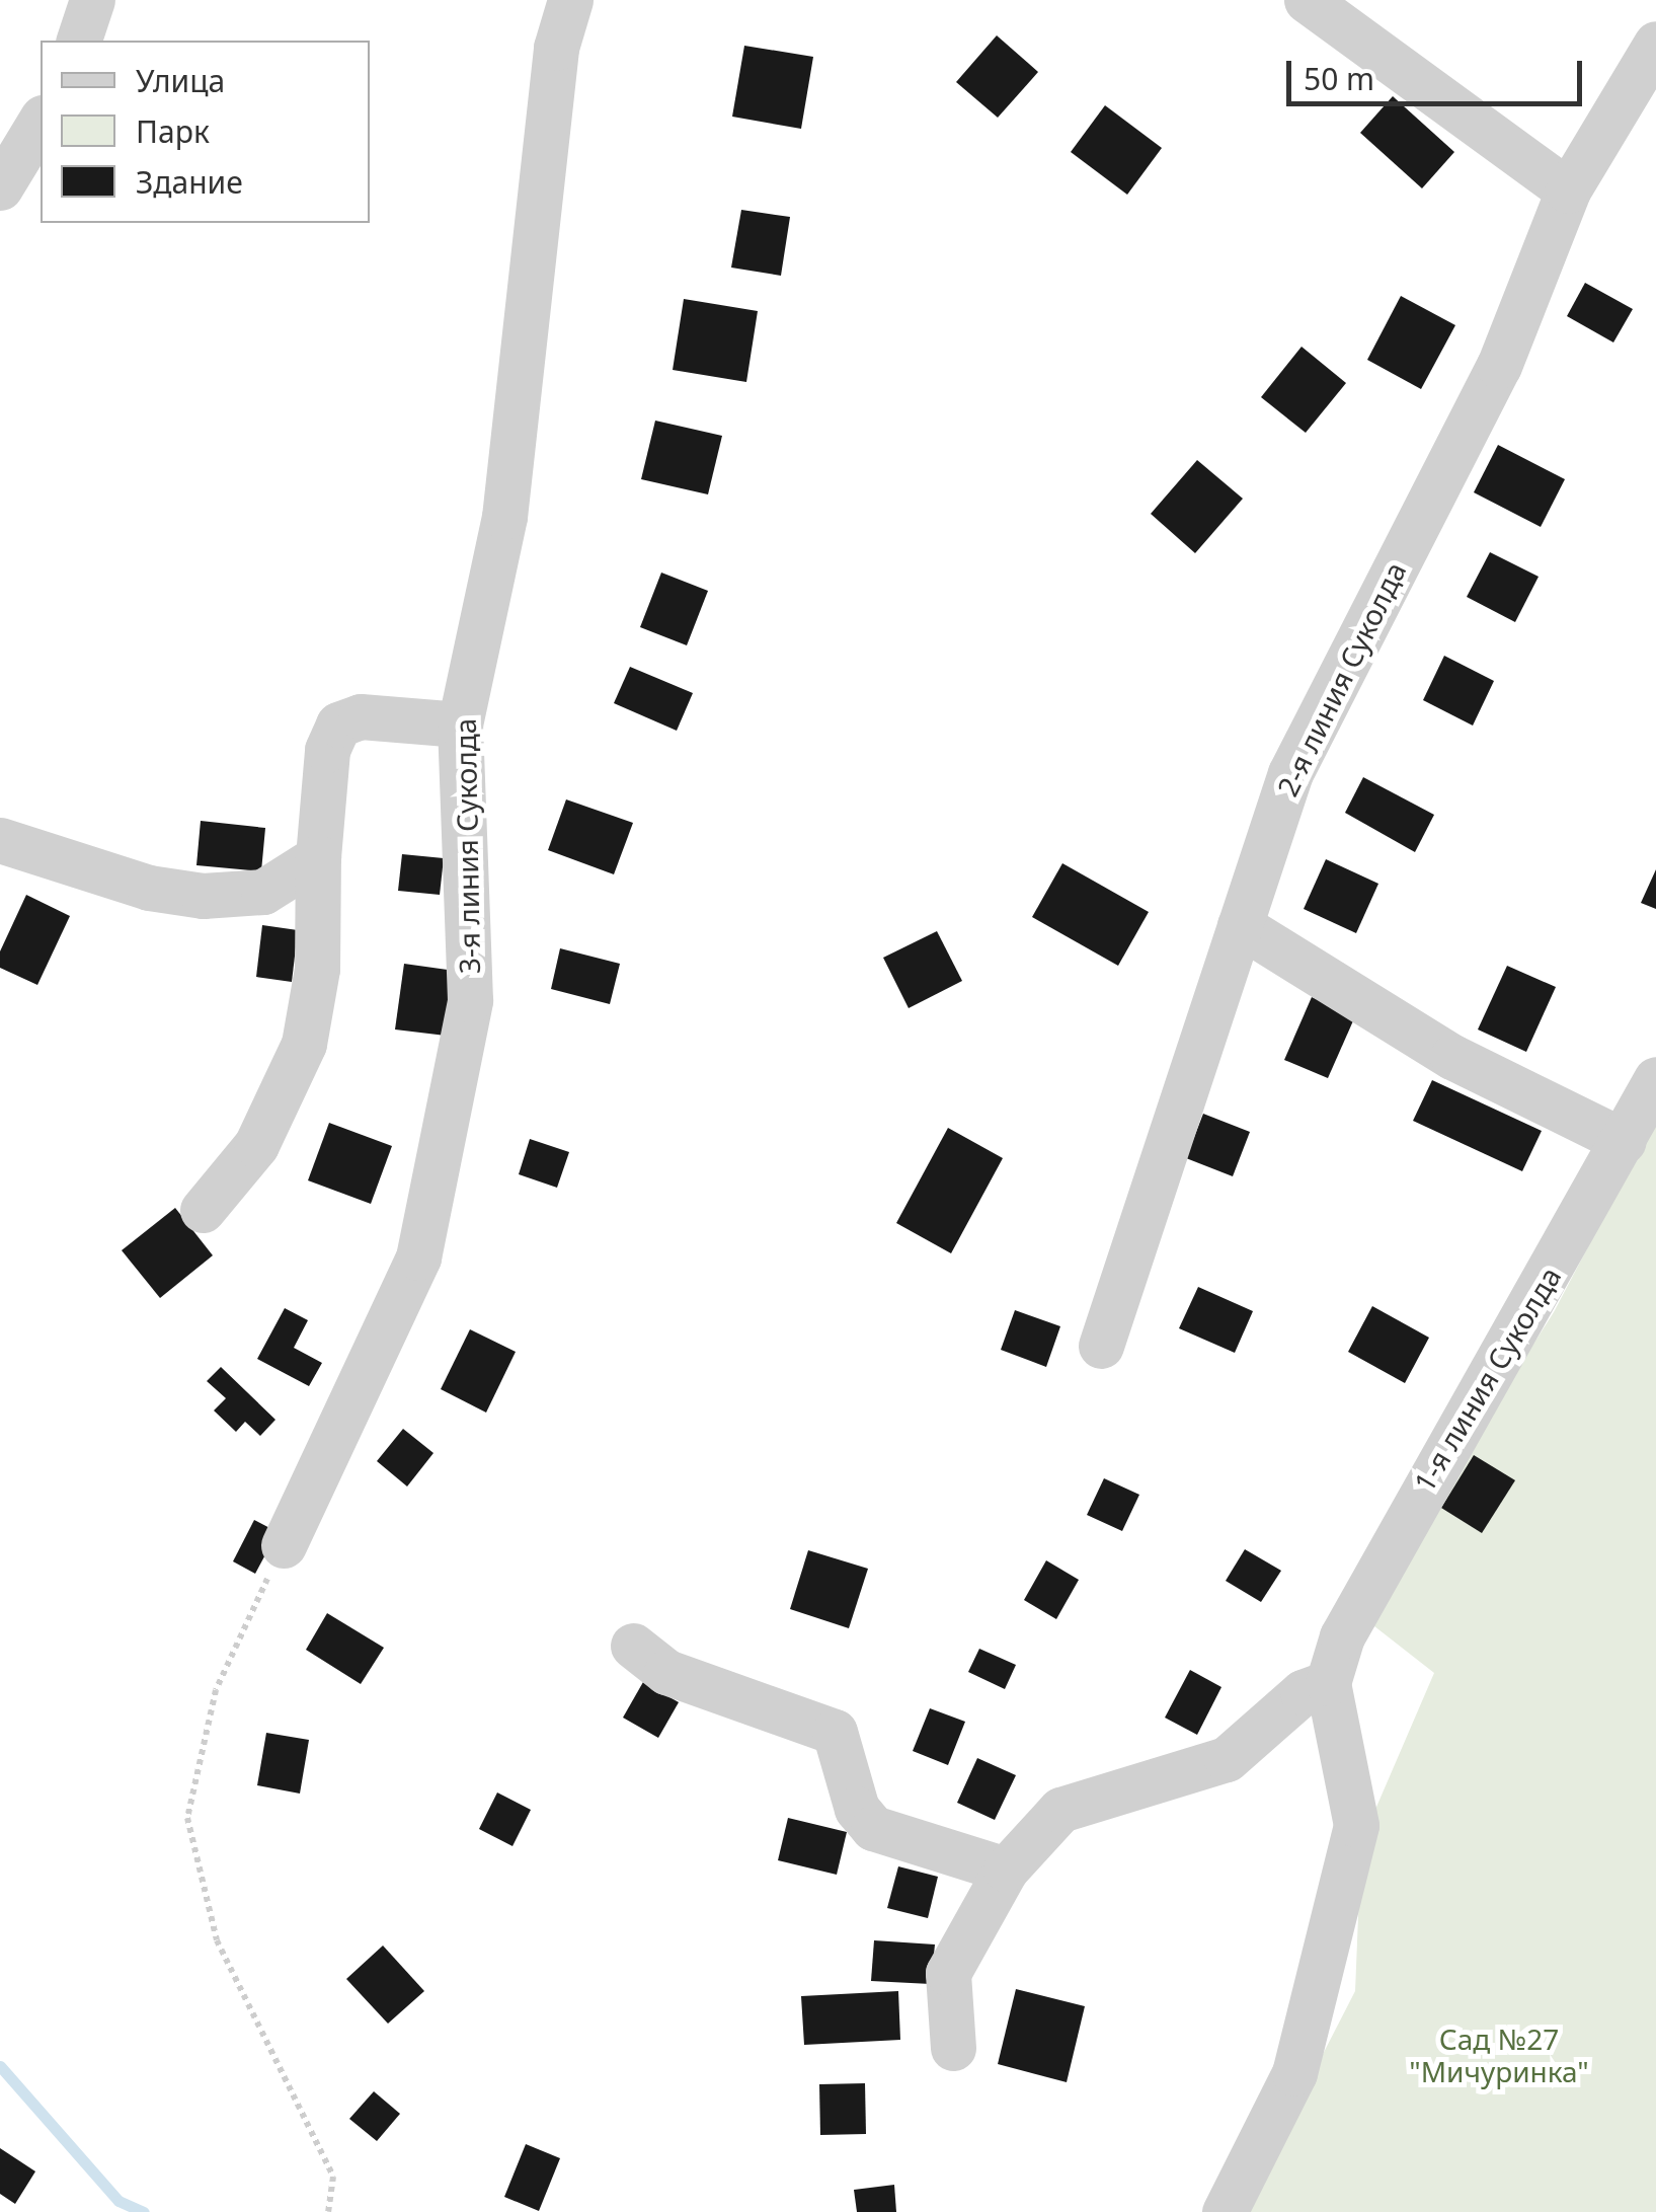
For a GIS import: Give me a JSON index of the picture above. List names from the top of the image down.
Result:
{
  "streets": {
    "street": ["2-я линия Суколда", "3-я линия Суколда", "1-я линия Суколда"]
  },
  "parks": ["Сад №27 \"Мичуринка\""],
  "legend": ["Улица", "Парк", "Здание"],
  "scale_bar": "50 m"
}
